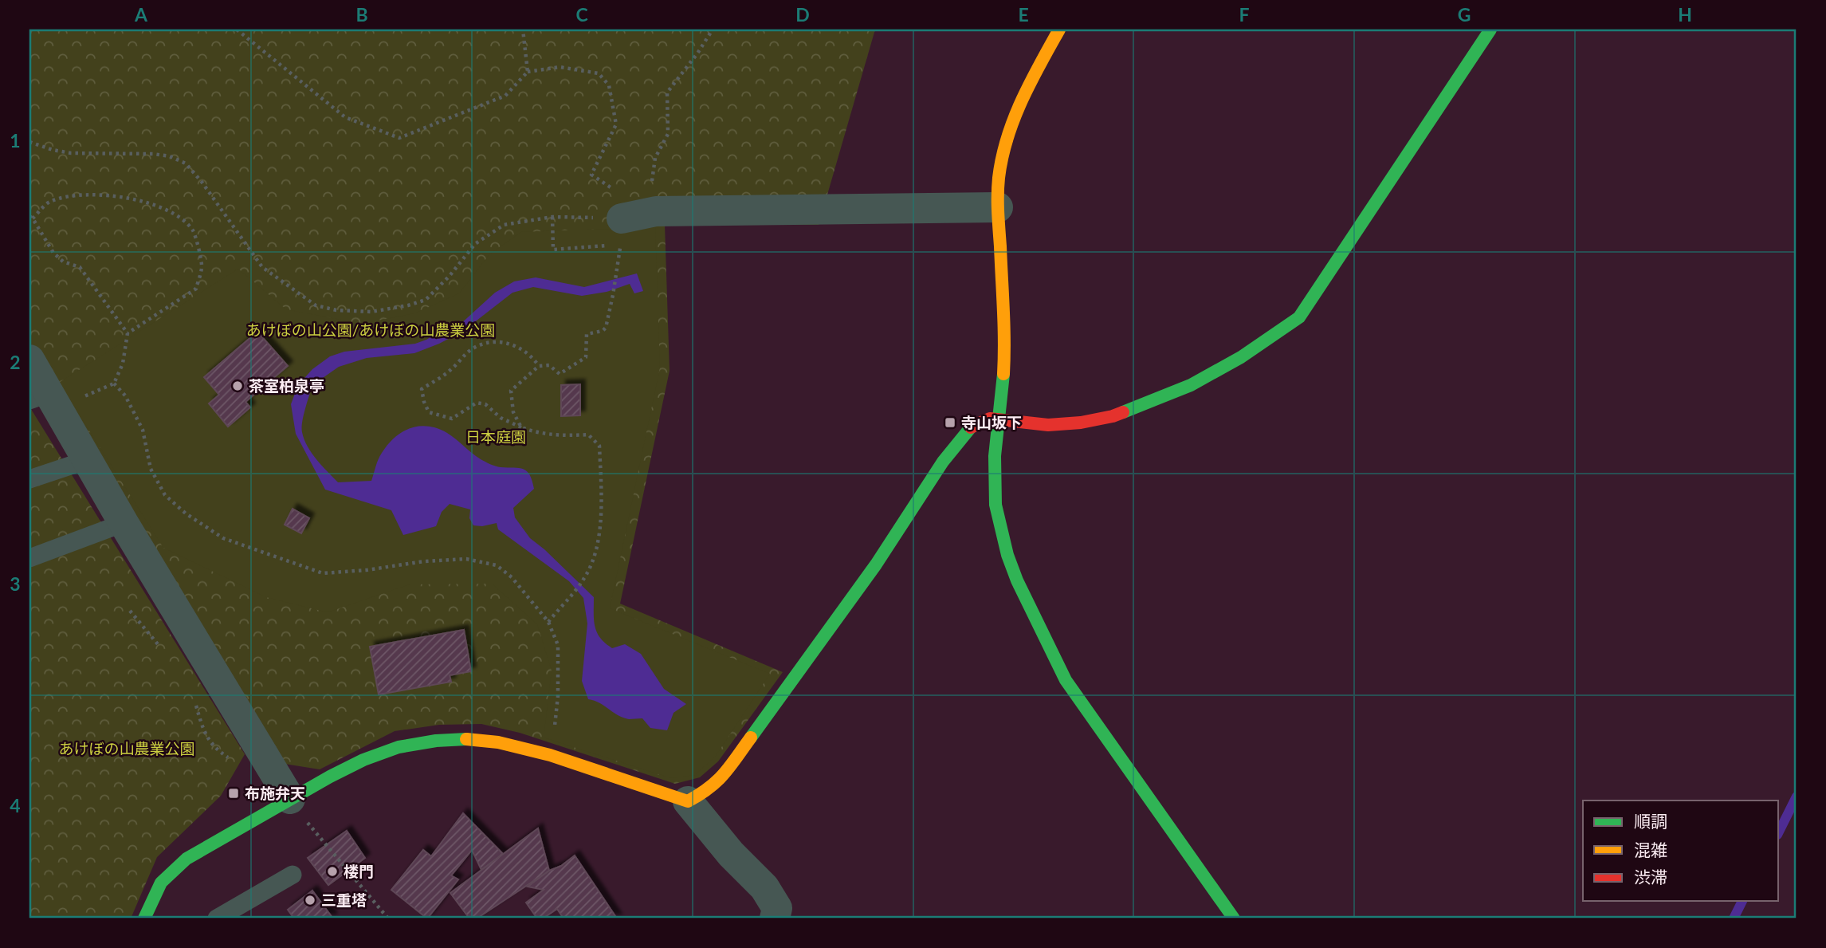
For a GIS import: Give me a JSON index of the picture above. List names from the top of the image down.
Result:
{
  "parks": ["あけぼの山公園/あけぼの山農業公園", "日本庭園", "あけぼの山農業公園"],
  "places": {
    "other": ["茶室柏泉亭", "楼門", "三重塔"],
    "transit": ["寺山坂下", "布施弁天"]
  },
  "legend": ["順調", "混雑", "渋滞"],
  "grid": {
    "columns": [
      "A",
      "B",
      "C",
      "D",
      "E",
      "F",
      "G",
      "H"
    ],
    "rows": [
      "1",
      "2",
      "3",
      "4"
    ]
  }
}
